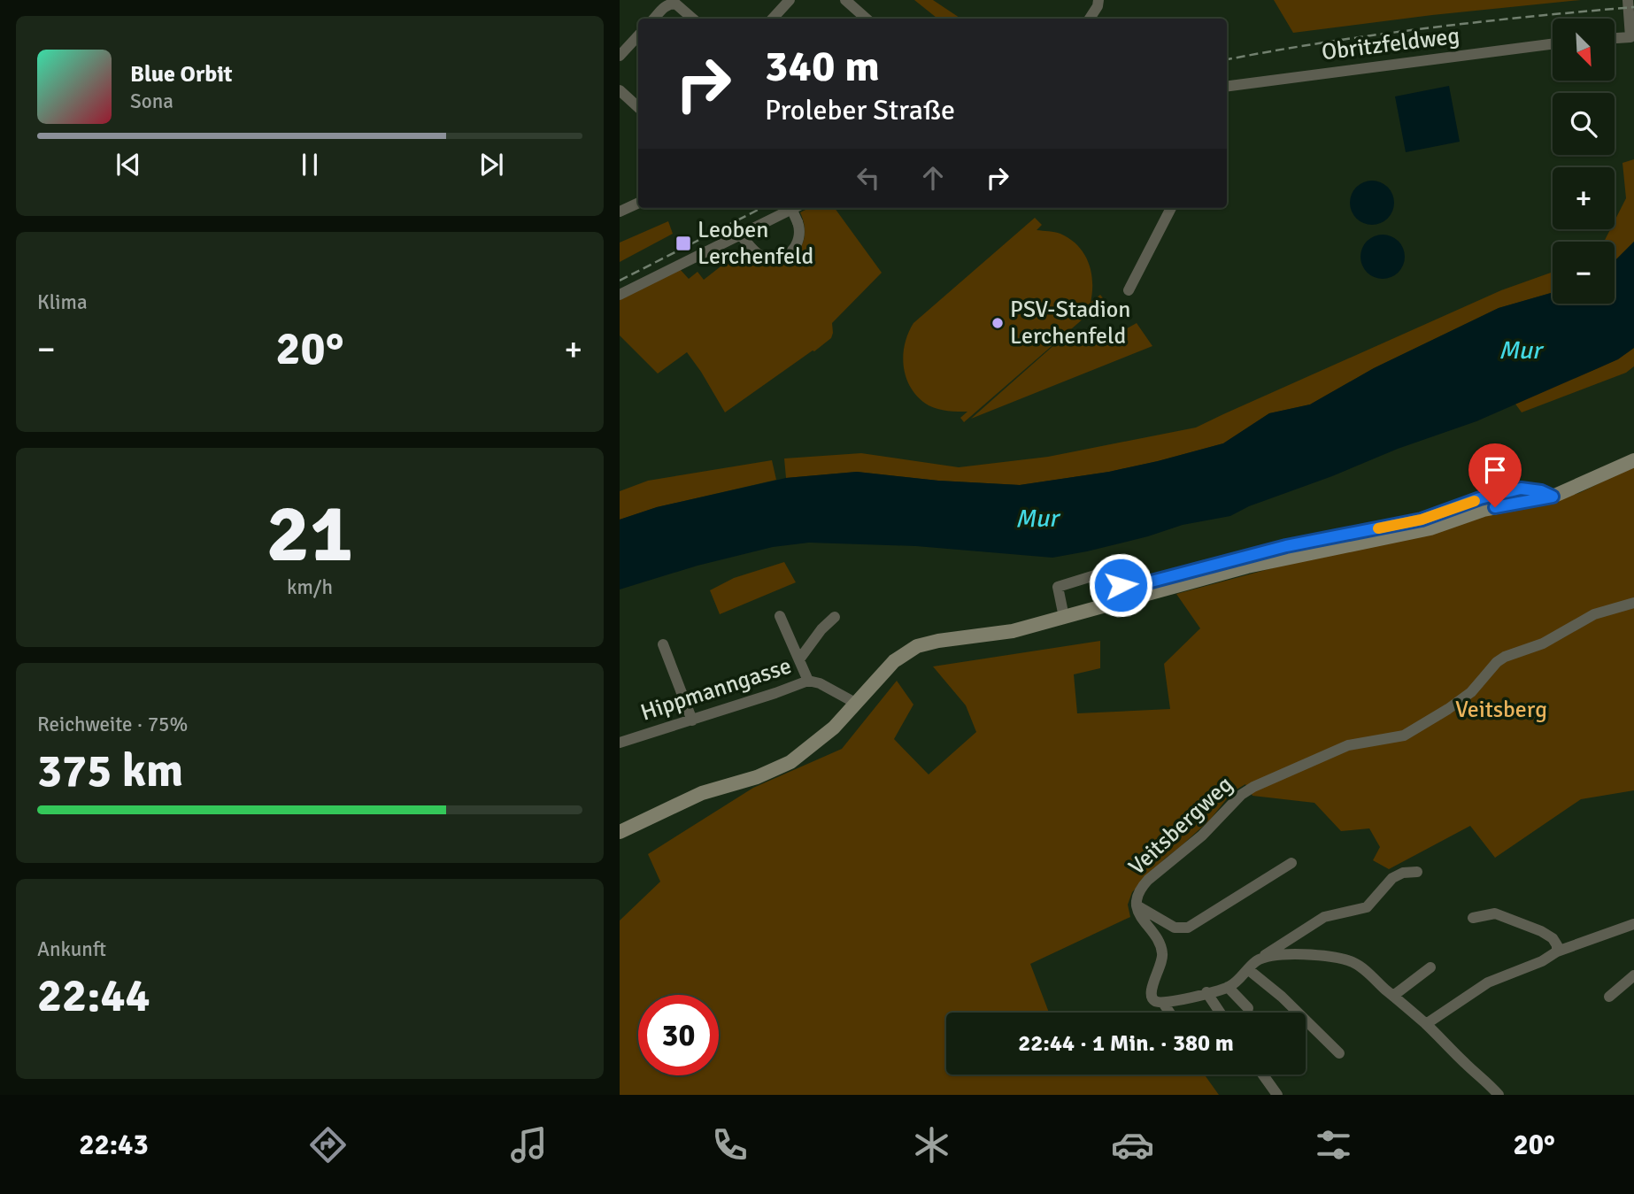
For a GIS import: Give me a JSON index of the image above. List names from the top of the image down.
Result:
{
  "streets": {
    "street": ["Obritzfeldweg", "Hippmanngasse", "Veitsbergweg"]
  },
  "water": ["Mur"],
  "parks": ["Veitsberg"],
  "places": {
    "transit": ["Leoben Lerchenfeld"],
    "other": ["PSV-Stadion Lerchenfeld"]
  },
  "north": "bottom right",
  "page": {
    "map_buttons": ["+", "−"],
    "turn": ["340 m", "Proleber Straße"],
    "song": ["Blue Orbit", "Sona"],
    "tile": [
      "Klima",
      ["21", "km/h"],
      ["Reichweite · 75%", "375 km"],
      ["Ankunft", "22:44"]
    ],
    "heat": ["−", "20°", "+"],
    "limit": "30",
    "trip": "22:44 · 1 Min. · 380 m",
    "tabs": ["22:43", "20°"]
  }
}
